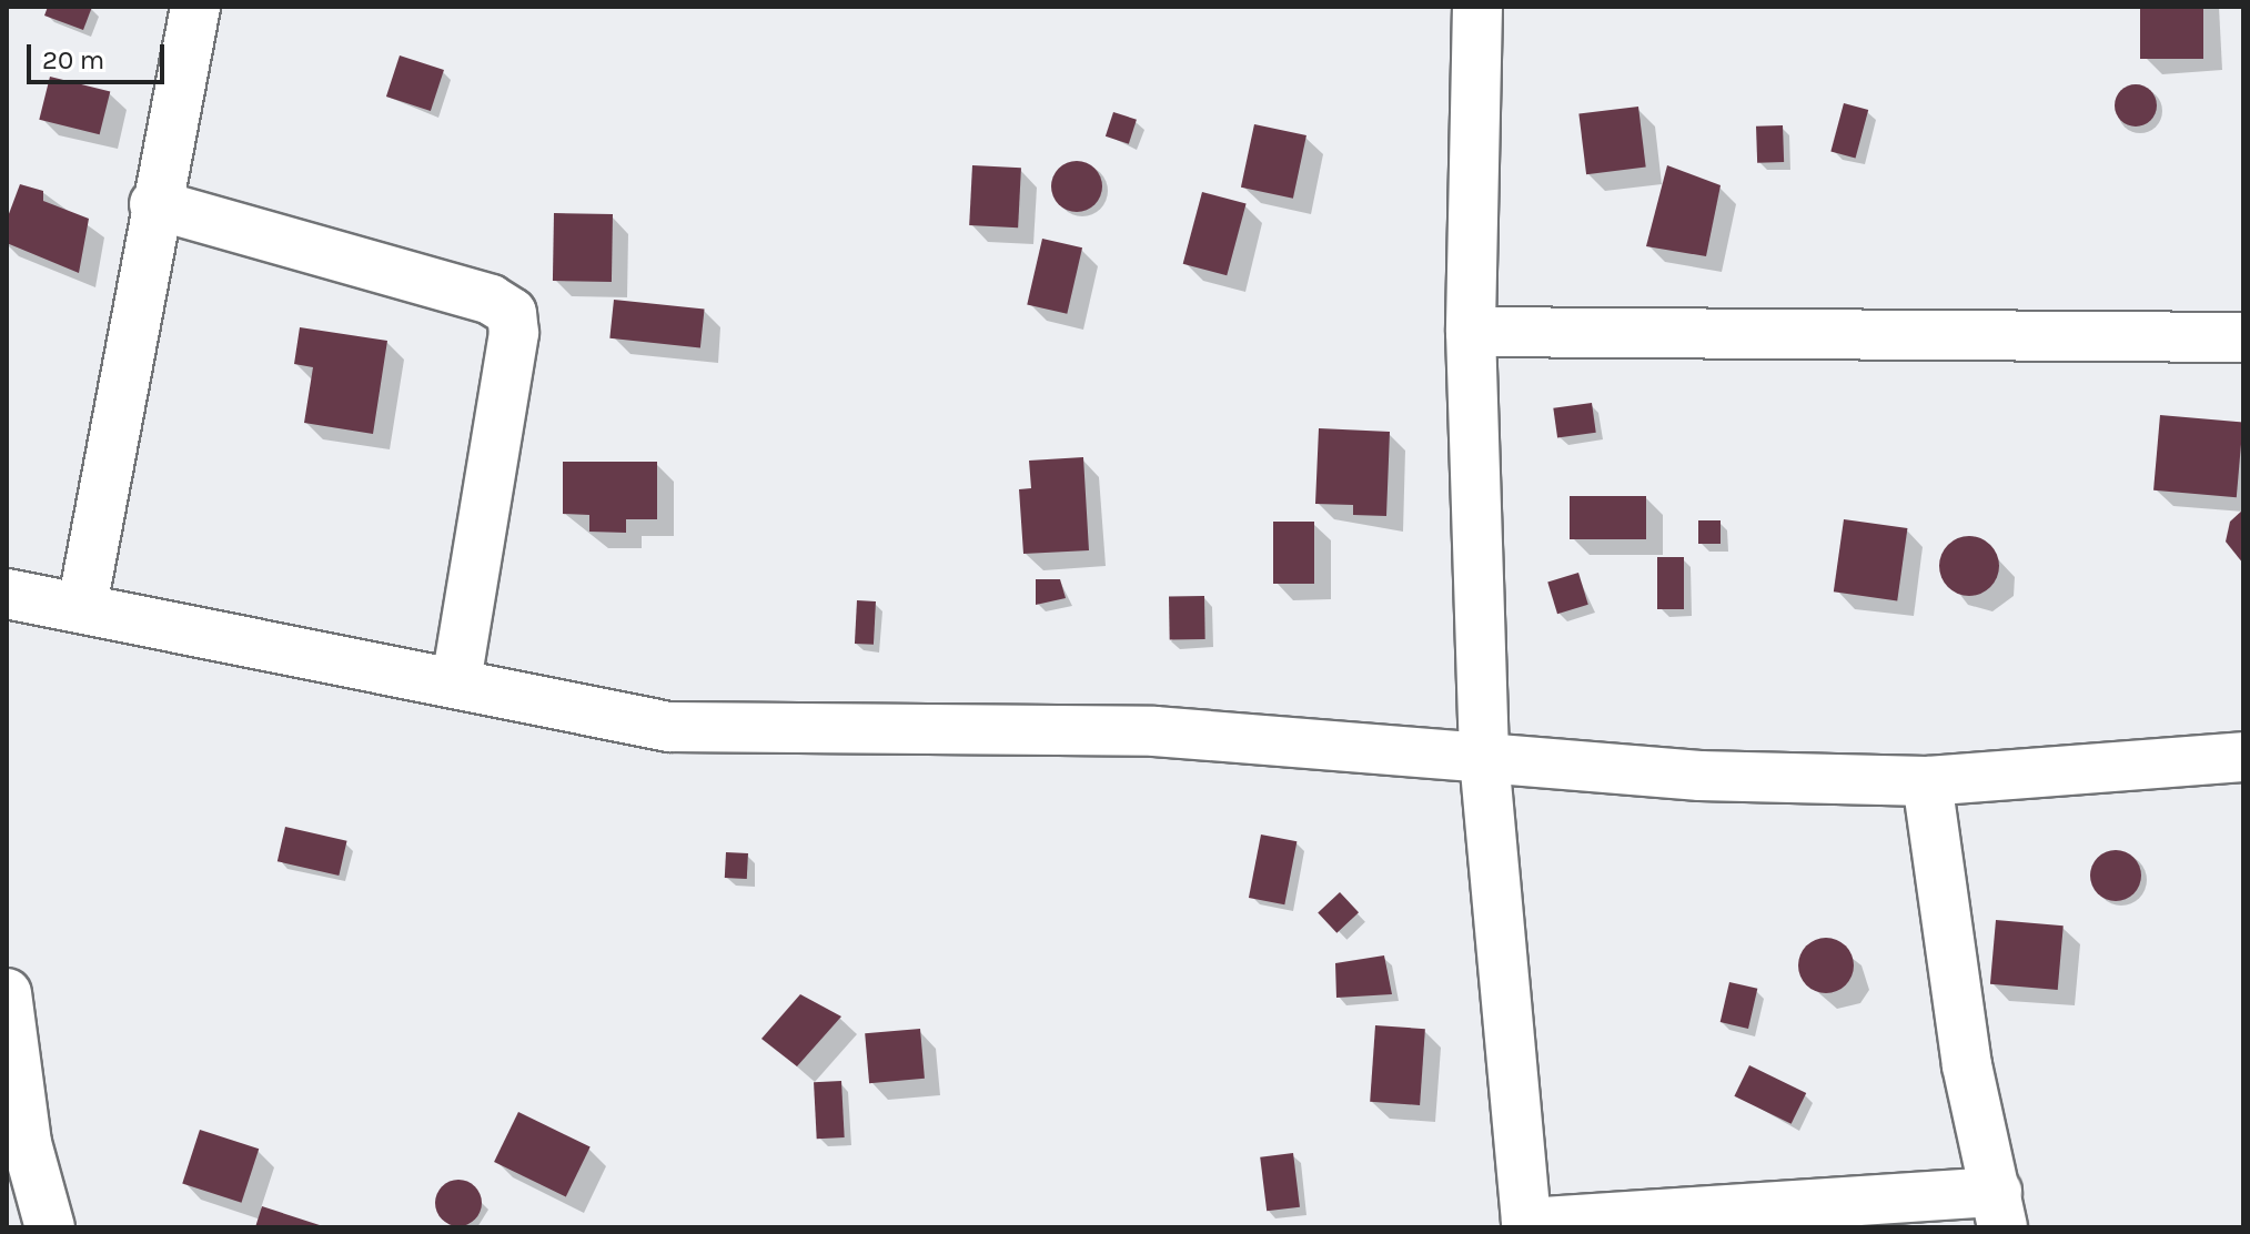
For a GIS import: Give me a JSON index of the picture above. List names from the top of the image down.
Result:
{
  "scale_bar": "20 m"
}
